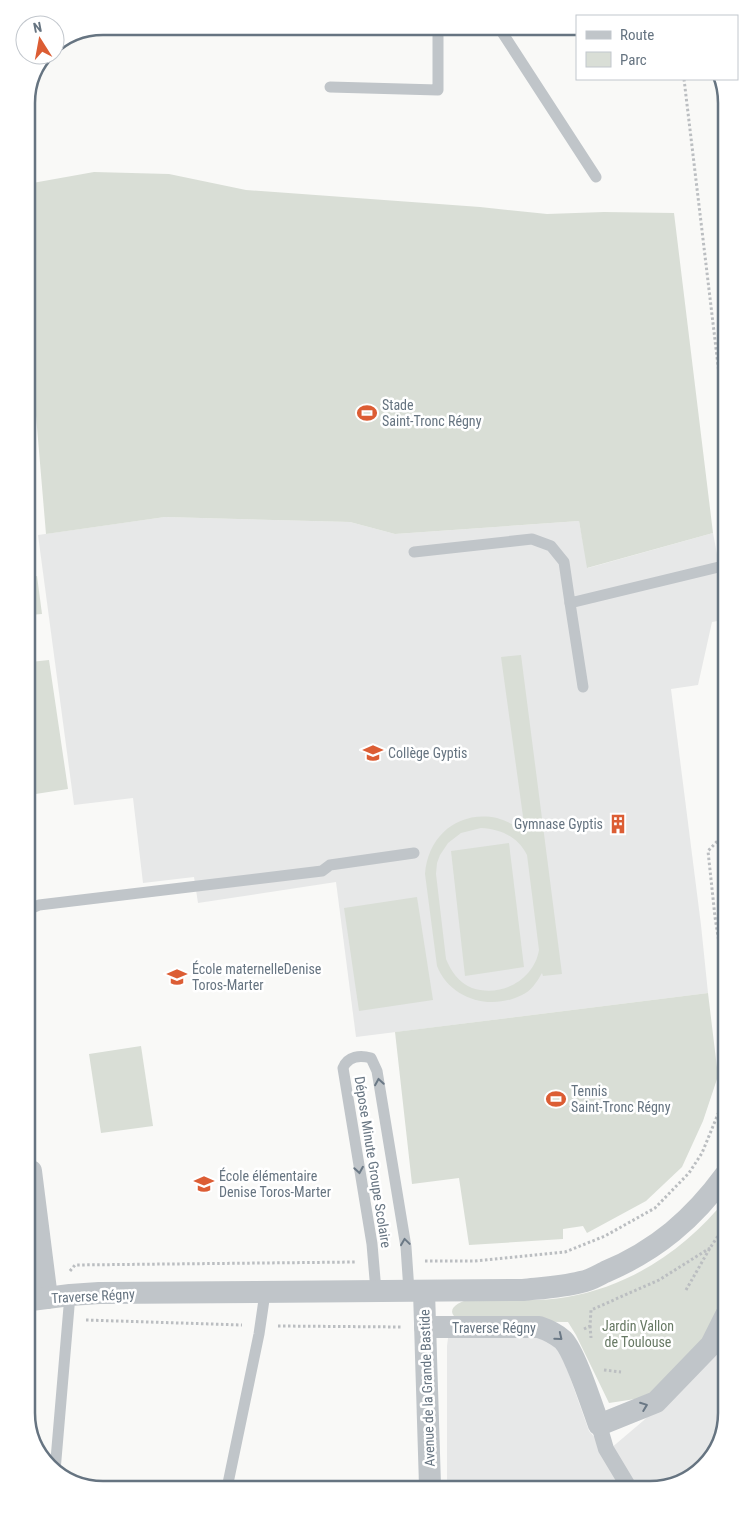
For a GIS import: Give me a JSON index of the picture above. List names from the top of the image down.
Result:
{
  "streets": {
    "street": ["Traverse Régny", "Avenue de la Grande Bastide"],
    "lane": ["Dépose Minute Groupe Scolaire"]
  },
  "crossings": [
    ["Dépose Minute Groupe Scolaire", "Traverse Régny"],
    ["Dépose Minute Groupe Scolaire", "Avenue de la Grande Bastide"],
    ["Traverse Régny", "Avenue de la Grande Bastide"]
  ],
  "parks": ["Jardin Vallon de Toulouse"],
  "places": {
    "sports": ["Stade Saint-Tronc Régny", "Tennis Saint-Tronc Régny"],
    "school or university": ["Collège Gyptis", "École maternelleDenise Toros-Marter", "École élémentaire Denise Toros-Marter"],
    "building": ["Gymnase Gyptis"]
  },
  "legend": ["Route", "Parc"],
  "north": "top"
}
